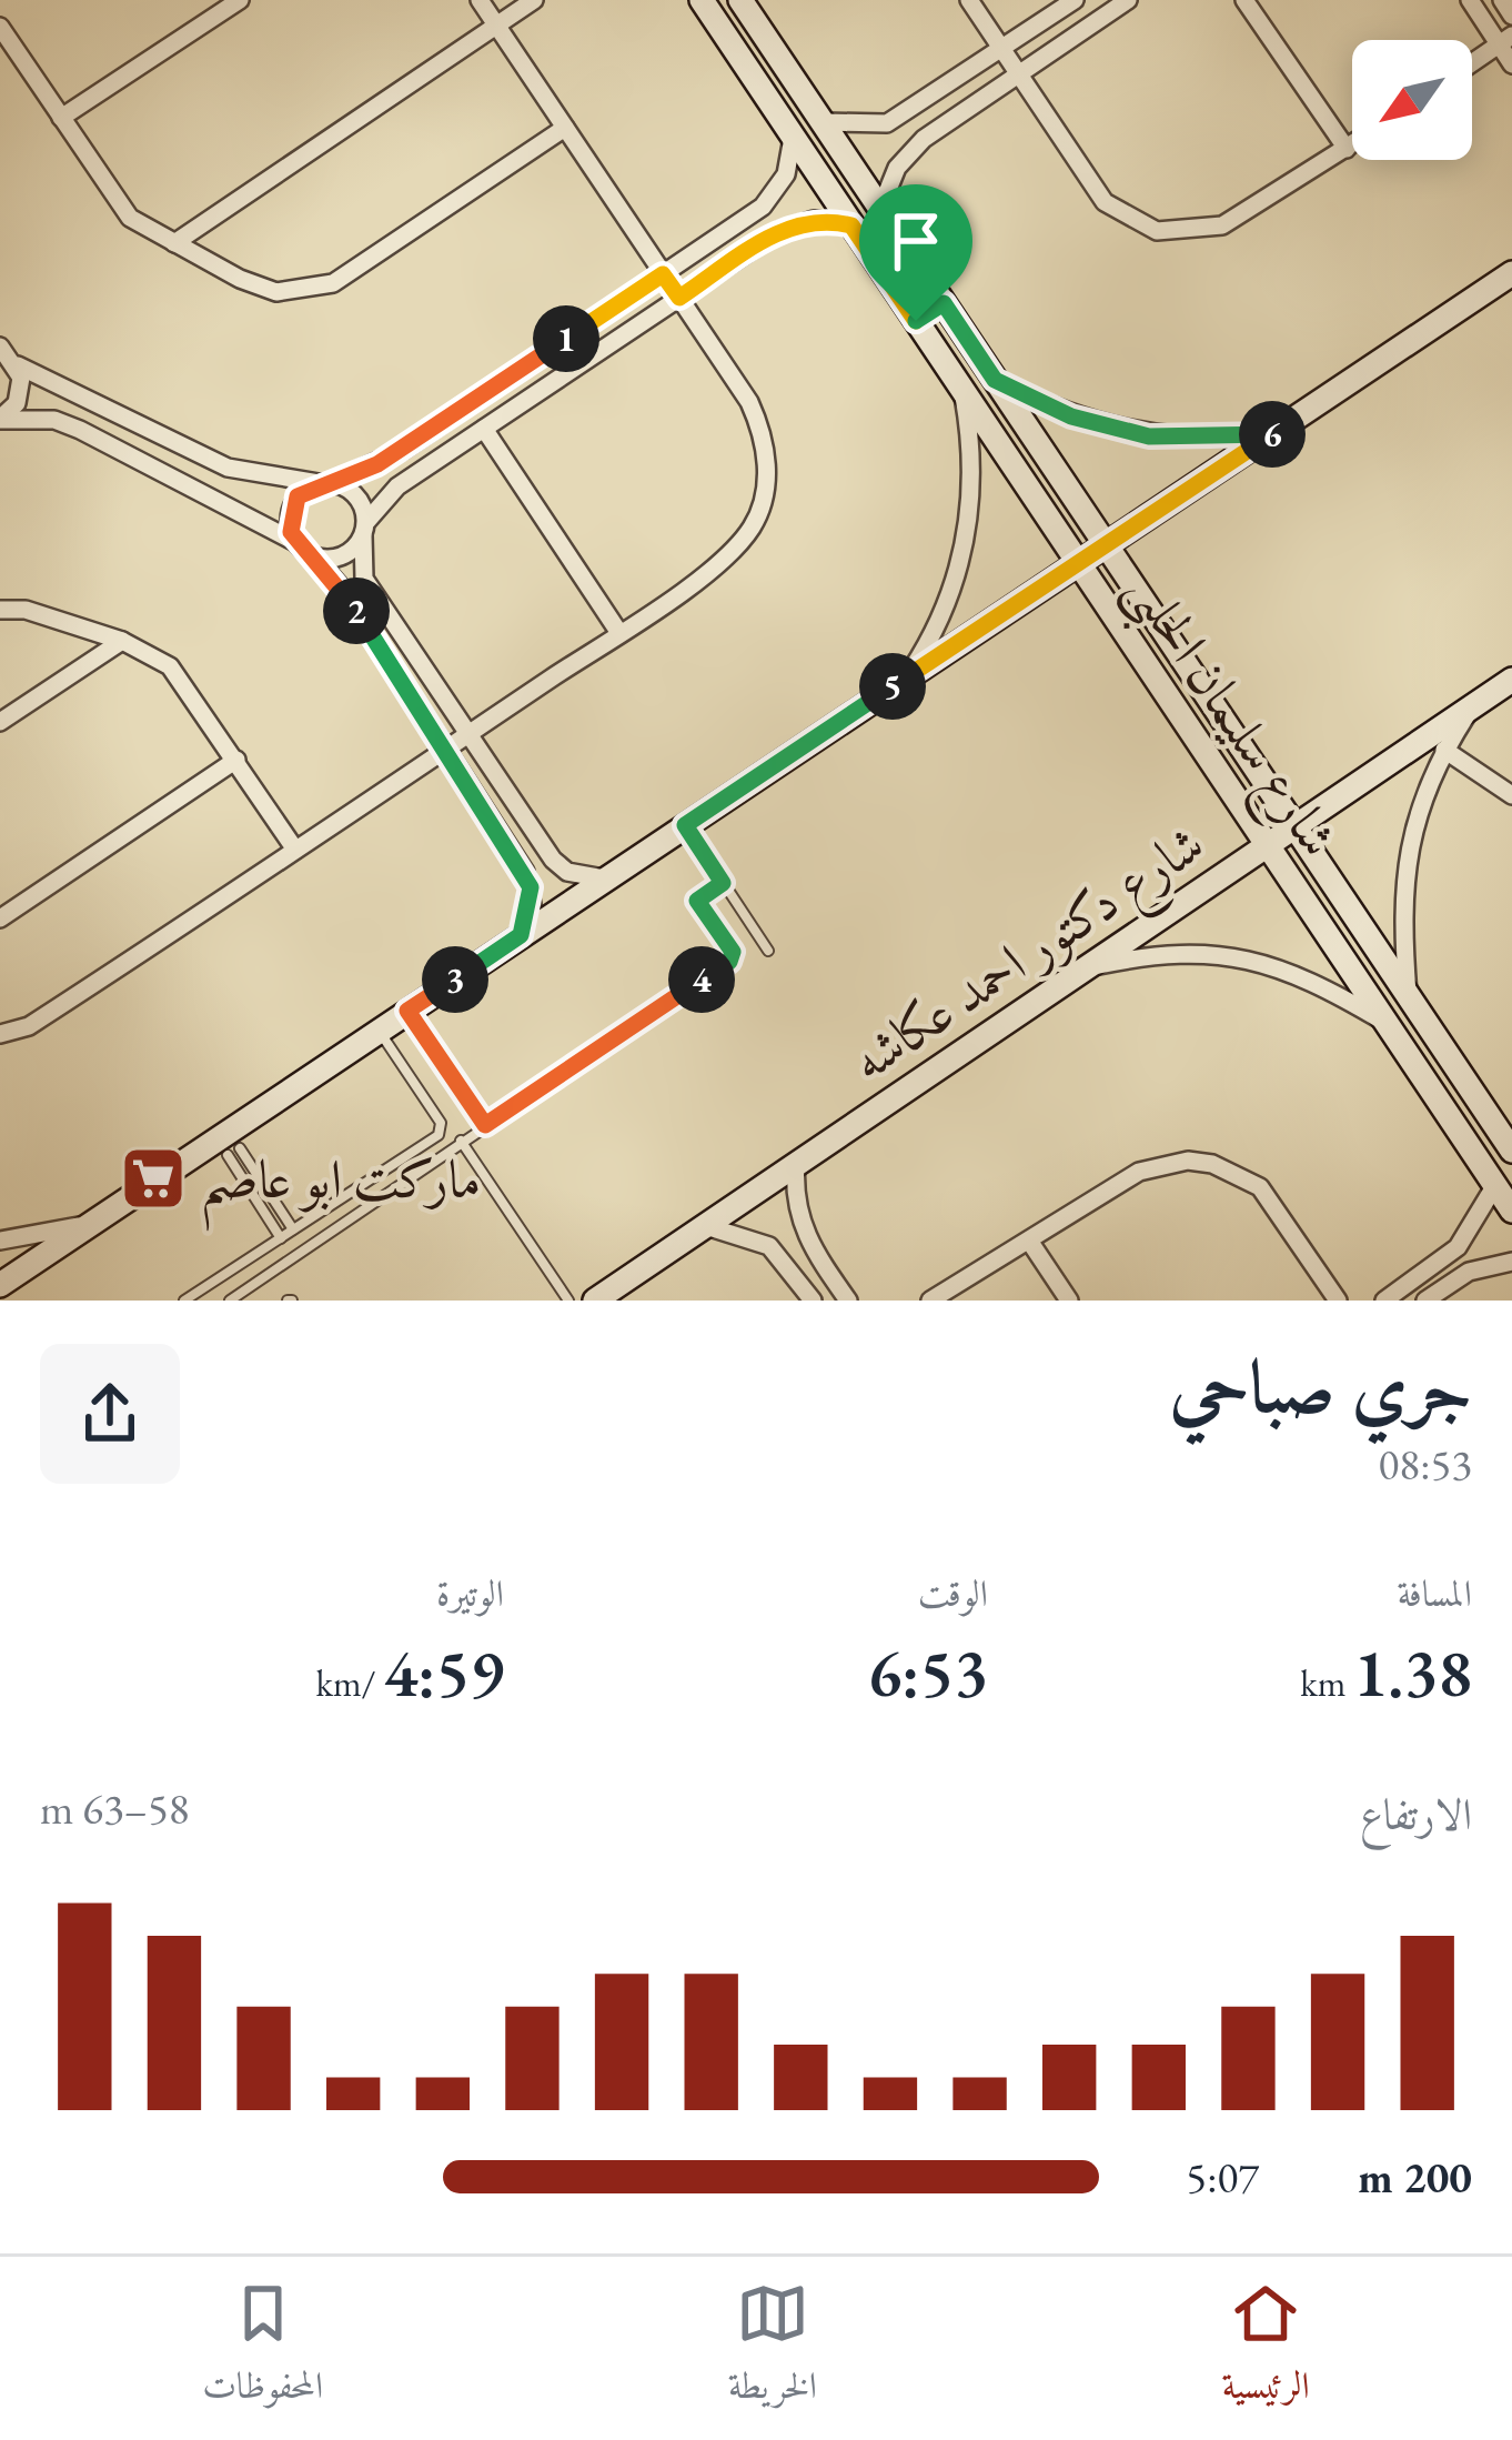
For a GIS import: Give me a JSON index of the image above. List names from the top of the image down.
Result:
{
  "streets": {
    "street": ["شارع سليمان الحلبى", "شارع دكتور احمد عكاشه"]
  },
  "crossings": [
    ["شارع سليمان الحلبى", "شارع دكتور احمد عكاشه"]
  ],
  "places": {
    "supermarket": ["ماركت ابو عاصم"]
  },
  "north": "bottom left",
  "page": {
    "pins": [
      "1",
      "6",
      "2",
      "5",
      "3",
      "4"
    ],
    "heading": ["جري صباحي", "08:53"],
    "stats": [
      ["المسافة", "1.38 km"],
      ["الوقت", "6:53"],
      ["الوتيرة", "4:59 /km"]
    ],
    "chart": ["الارتفاع", "58–63 m"],
    "list": [
      {
        "name": "200 m",
        "note": "5:07"
      }
    ],
    "tabs": ["الرئيسية", "الخريطة", "المحفوظات"]
  }
}
